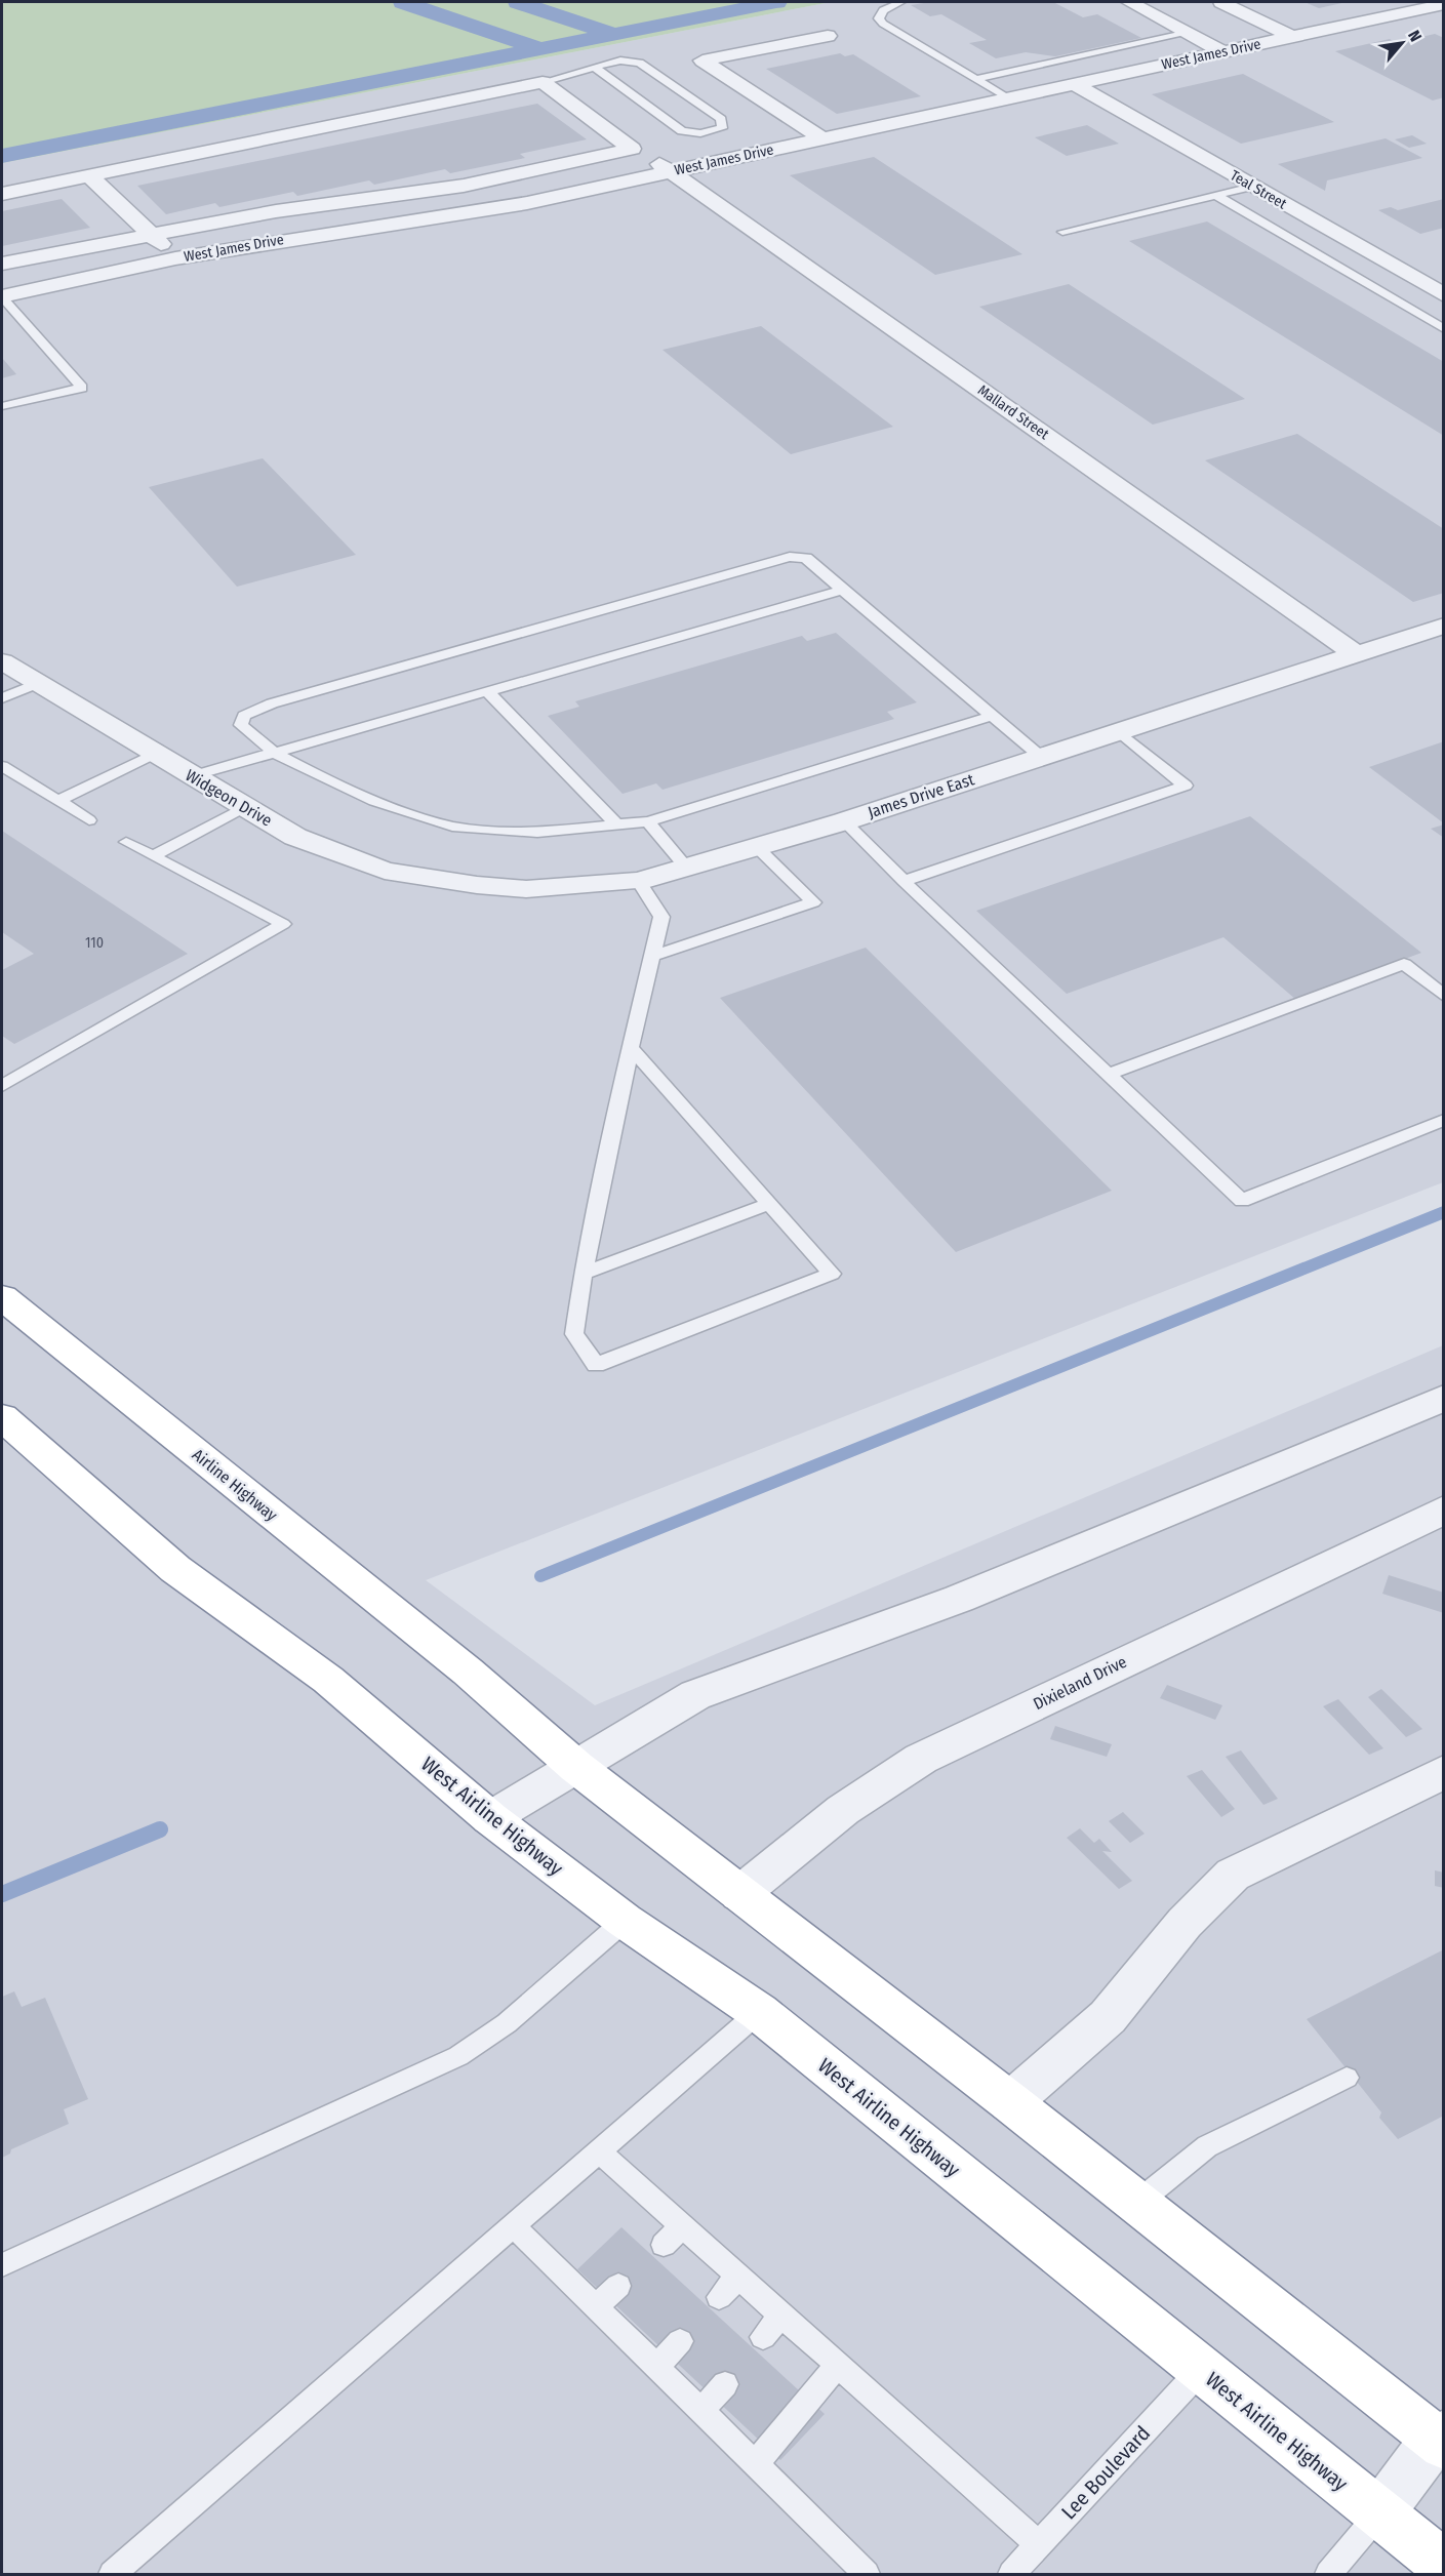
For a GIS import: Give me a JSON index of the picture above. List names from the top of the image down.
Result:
{
  "streets": {
    "highway": ["Airline Highway", "West Airline Highway"],
    "street": [
      "West James Drive",
      "Teal Street",
      "Mallard Street",
      "James Drive East",
      "Widgeon Drive",
      "Dixieland Drive"
    ],
    "lane": ["Lee Boulevard"]
  },
  "crossings": [
    ["West James Drive", "Teal Street"],
    ["West James Drive", "Mallard Street"],
    ["Mallard Street", "James Drive East"],
    ["James Drive East", "Widgeon Drive"],
    ["West Airline Highway", "Lee Boulevard"]
  ],
  "house_numbers": ["110"],
  "north": "top right"
}
